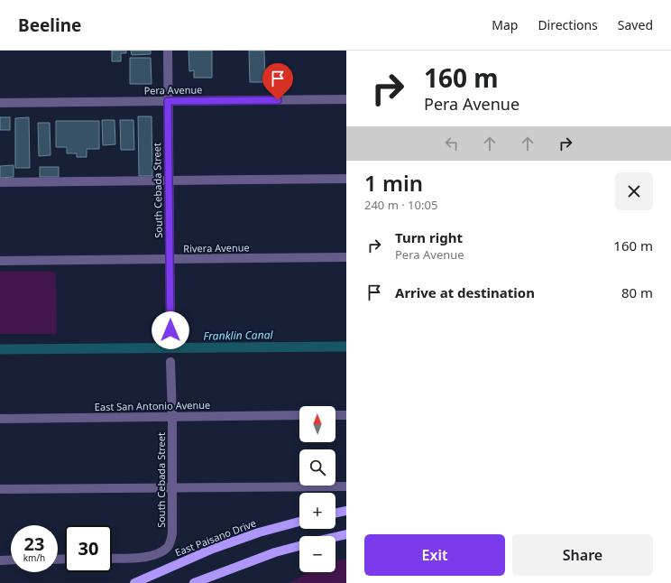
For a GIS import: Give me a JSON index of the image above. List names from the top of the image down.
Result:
{
  "streets": {
    "main road": ["East Paisano Drive"],
    "street": [
      "Pera Avenue",
      "South Cebada Street",
      "Rivera Avenue",
      "East San Antonio Avenue"
    ]
  },
  "crossings": [
    ["Pera Avenue", "South Cebada Street"],
    ["South Cebada Street", "Rivera Avenue"],
    ["South Cebada Street", "East San Antonio Avenue"]
  ],
  "water": ["Franklin Canal"],
  "north": "top",
  "page": {
    "header": "Beeline",
    "nav": ["Map", "Directions", "Saved"],
    "turn": ["160 m", "Pera Avenue"],
    "heading": ["1 min", "240 m · 10:05"],
    "list": [
      {
        "name": "Turn right",
        "note": "Pera Avenue",
        "value": "160 m"
      },
      {
        "name": "Arrive at destination",
        "value": "80 m"
      }
    ],
    "map_buttons": ["+", "−"],
    "speed": "23 km/h",
    "limit": "30",
    "buttons": ["Exit", "Share"]
  }
}
